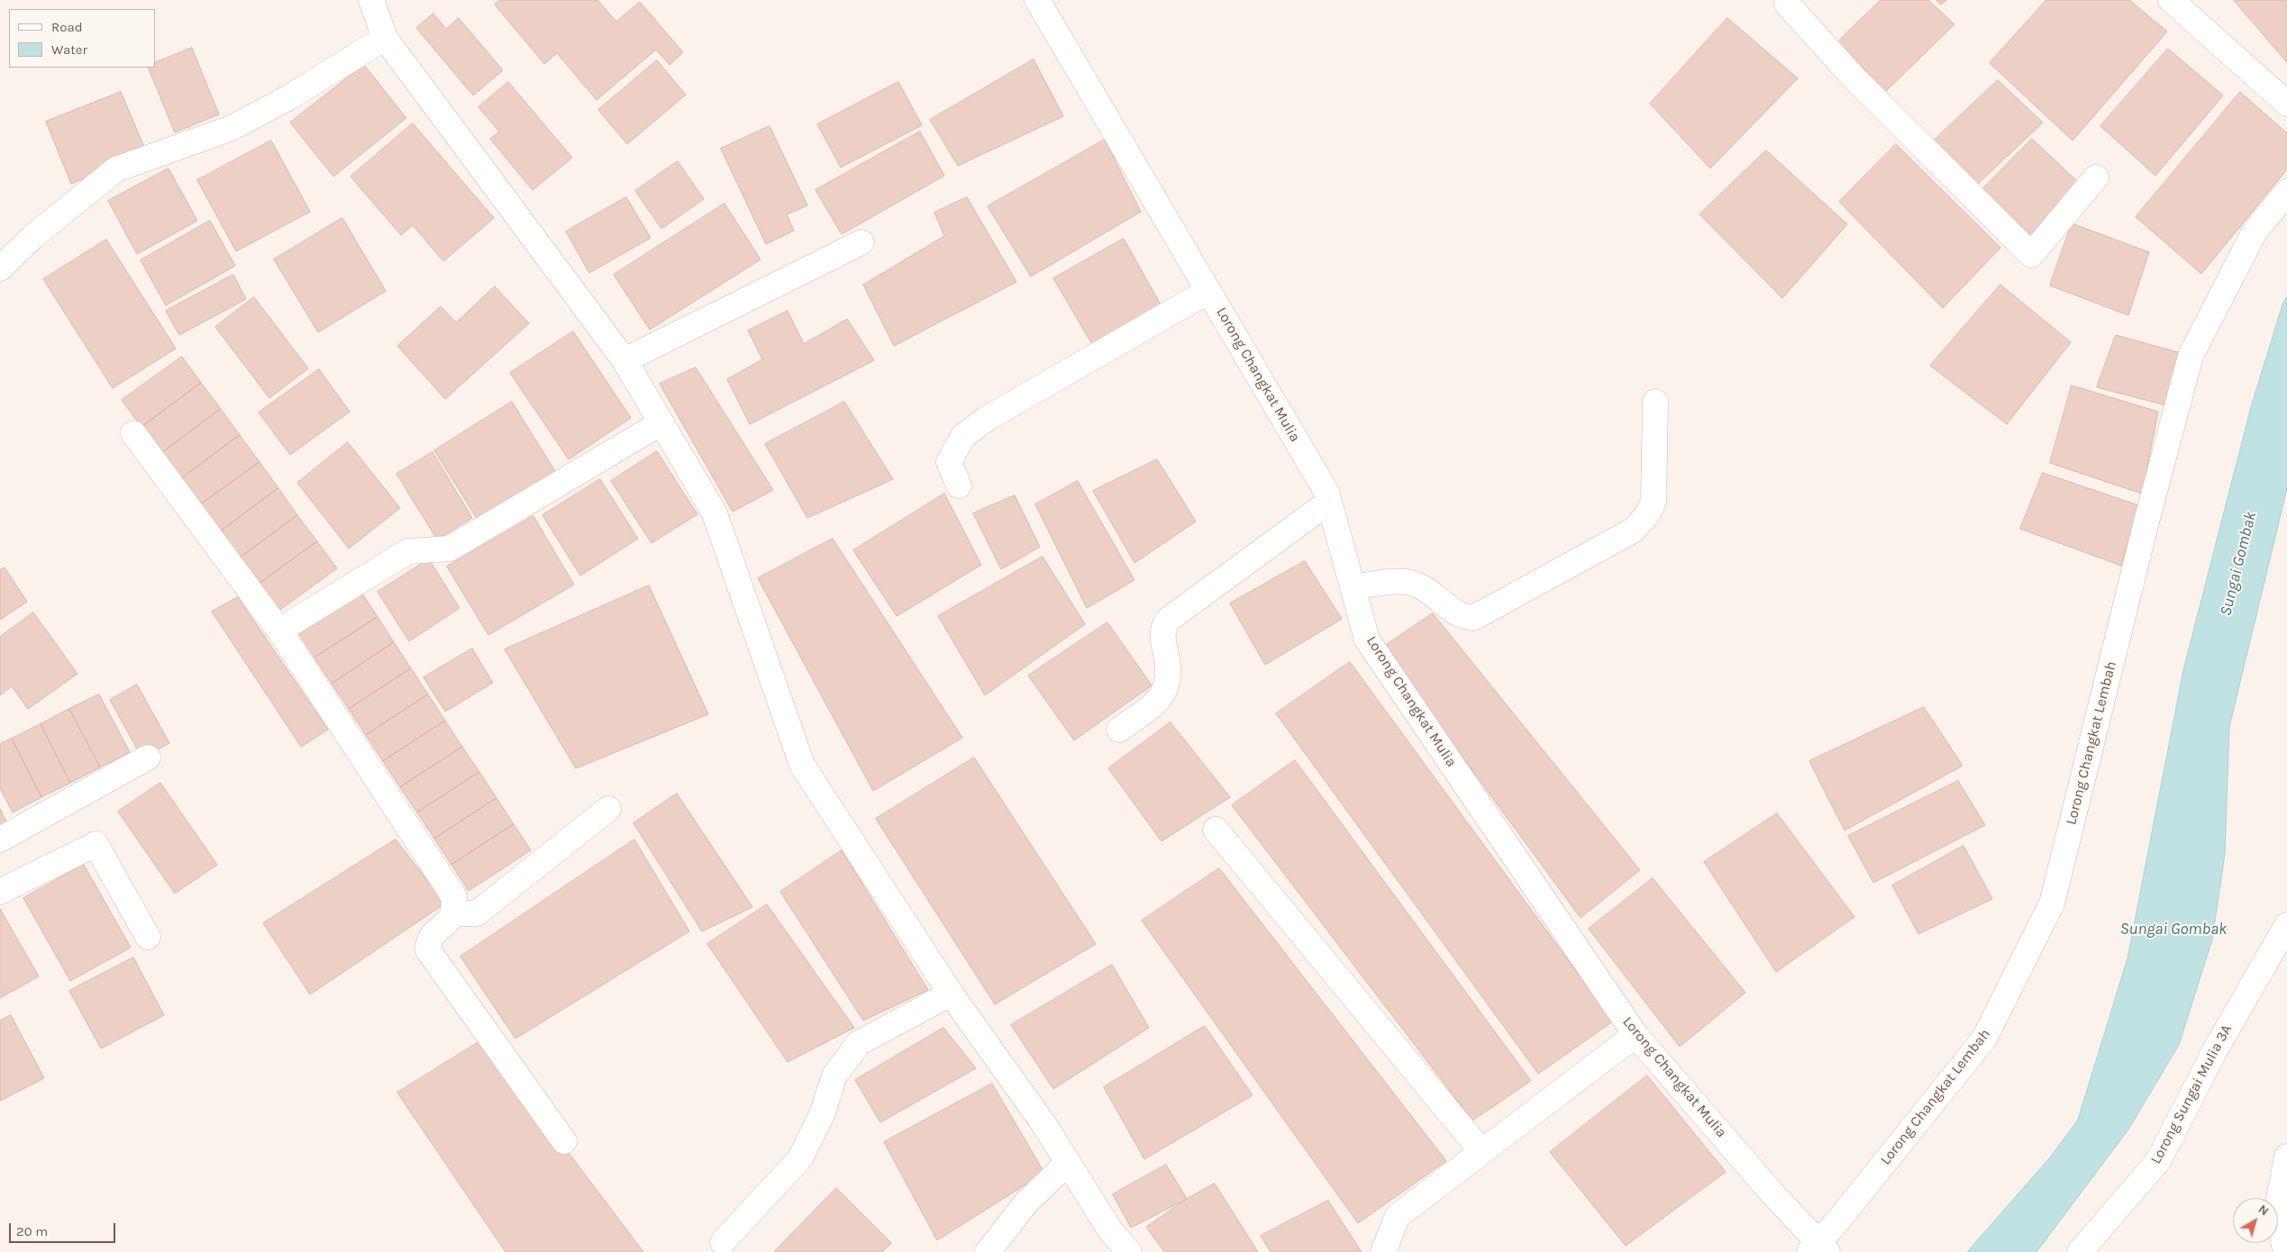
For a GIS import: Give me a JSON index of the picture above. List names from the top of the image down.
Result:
{
  "streets": {
    "street": ["Lorong Changkat Mulia", "Lorong Changkat Lembah", "Lorong Sungai Mulia 3A"]
  },
  "crossings": [
    ["Lorong Changkat Mulia", "Lorong Changkat Lembah"]
  ],
  "water": ["Sungai Gombak"],
  "legend": ["Road", "Water"],
  "scale_bar": "20 m",
  "north": "top right"
}
